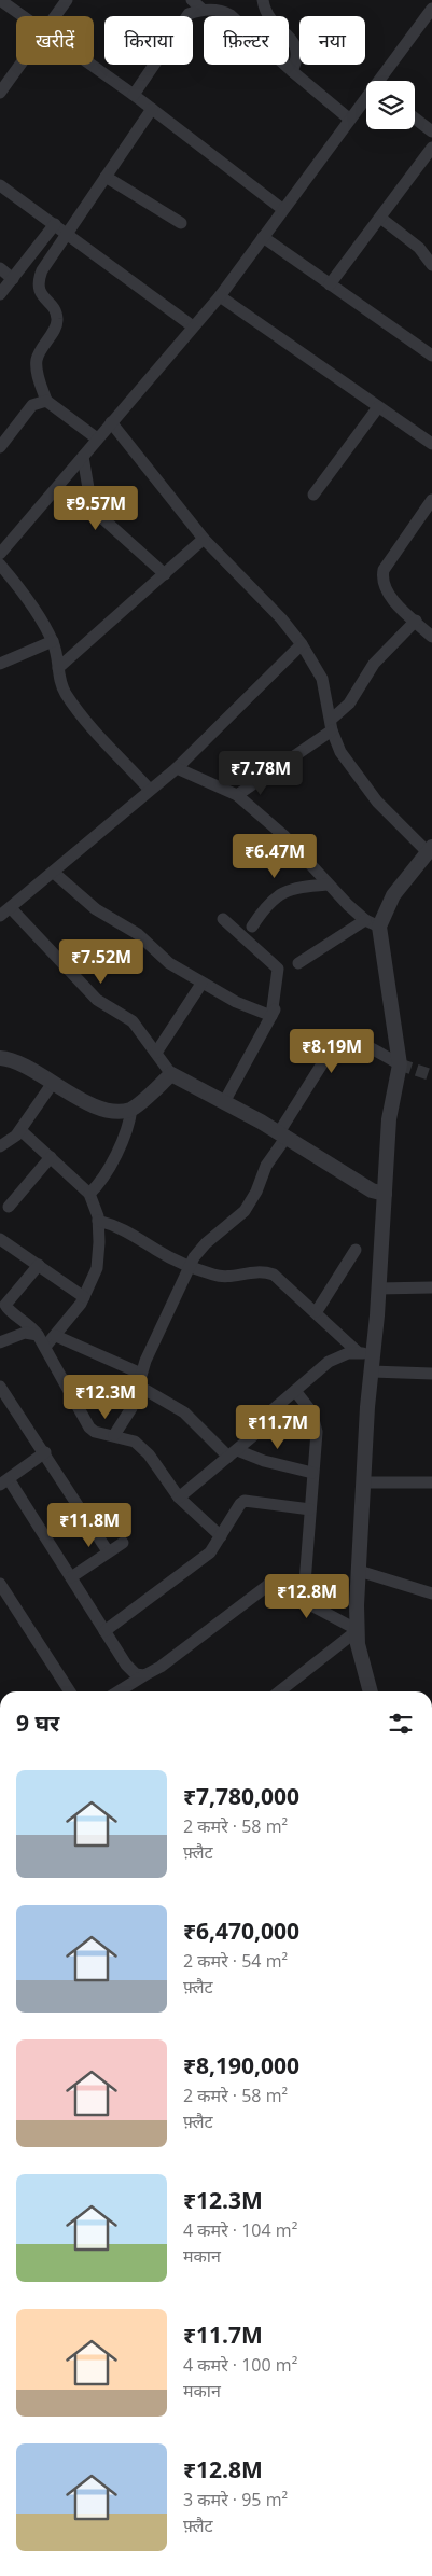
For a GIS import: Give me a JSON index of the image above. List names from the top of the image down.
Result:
{
  "page": {
    "chip": [
      "खरीदें",
      "किराया",
      "फ़िल्टर",
      "नया"
    ],
    "price": [
      "₹9.57M",
      "₹7.78M",
      "₹6.47M",
      "₹7.52M",
      "₹8.19M",
      "₹12.3M",
      "₹11.7M",
      "₹11.8M",
      "₹12.8M"
    ],
    "heading": "9 घर",
    "list": [
      {
        "name": "₹7,780,000",
        "note": "2 कमरे · 58 m² · फ़्लैट"
      },
      {
        "name": "₹6,470,000",
        "note": "2 कमरे · 54 m² · फ़्लैट"
      },
      {
        "name": "₹8,190,000",
        "note": "2 कमरे · 58 m² · फ़्लैट"
      },
      {
        "name": "₹12.3M",
        "note": "4 कमरे · 104 m² · मकान"
      },
      {
        "name": "₹11.7M",
        "note": "4 कमरे · 100 m² · मकान"
      },
      {
        "name": "₹12.8M",
        "note": "3 कमरे · 95 m² · फ़्लैट"
      }
    ]
  }
}
